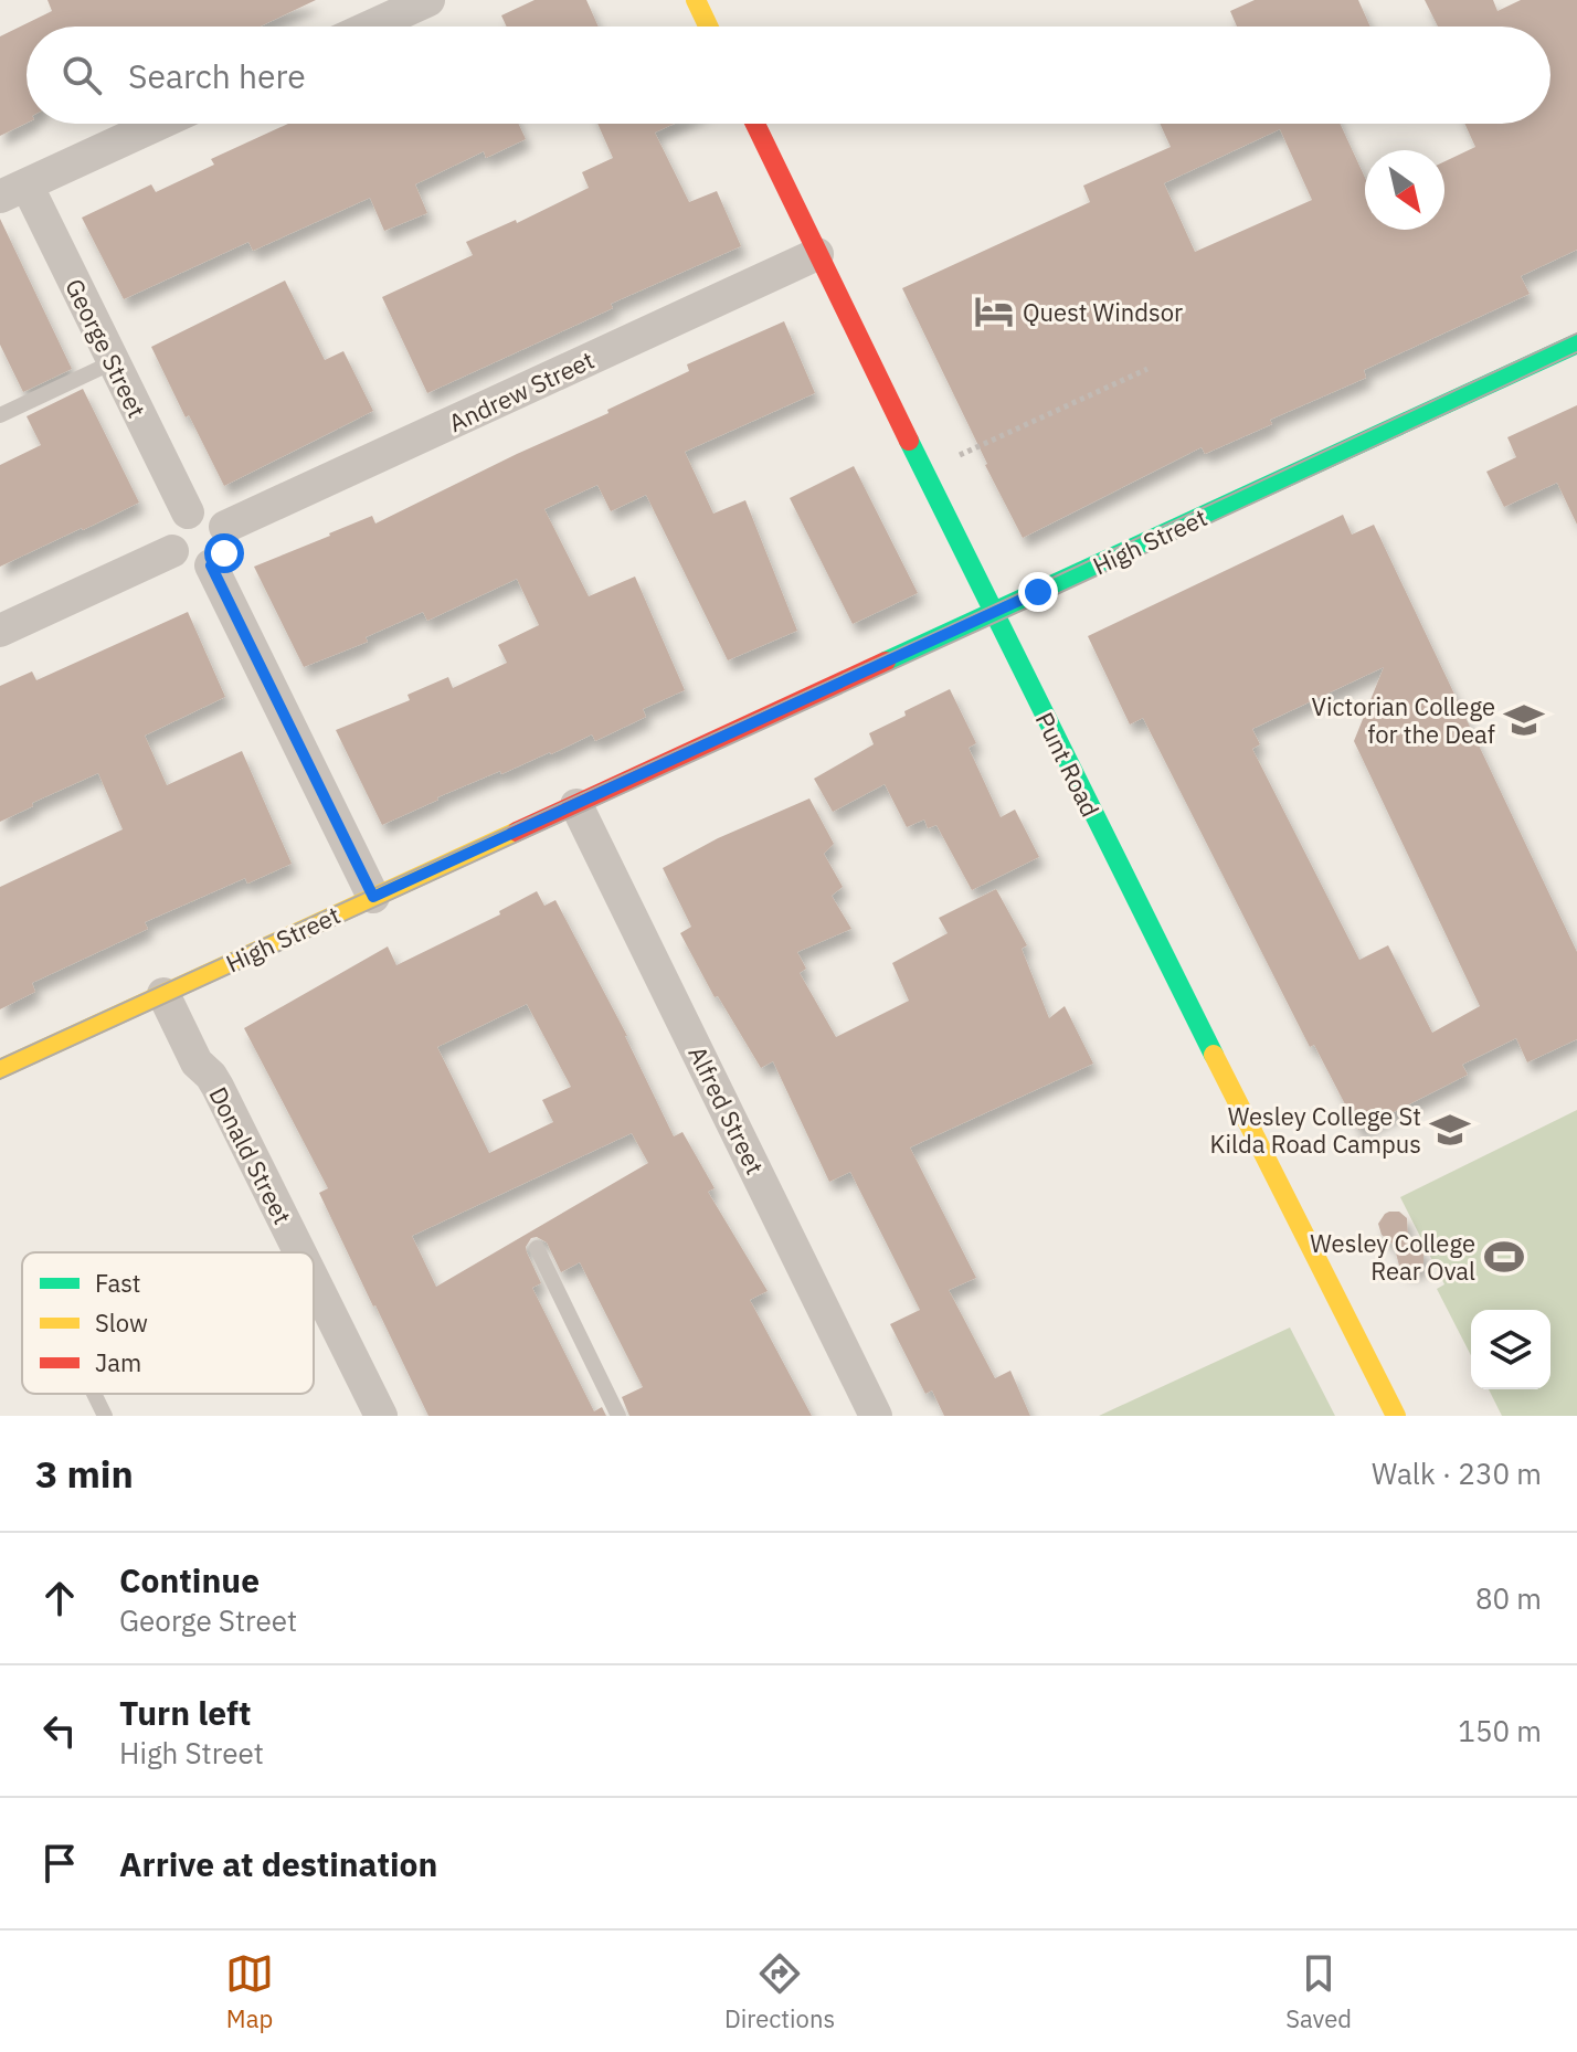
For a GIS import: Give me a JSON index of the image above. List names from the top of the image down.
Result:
{
  "streets": {
    "main road": ["High Street", "Punt Road"],
    "street": [
      "George Street",
      "Andrew Street",
      "Alfred Street",
      "Donald Street"
    ]
  },
  "crossings": [
    ["George Street", "Andrew Street"],
    ["Andrew Street", "Punt Road"],
    ["High Street", "Punt Road"],
    ["High Street", "Alfred Street"],
    ["High Street", "Donald Street"]
  ],
  "places": {
    "hotel": ["Quest Windsor"],
    "school or university": ["Victorian College for the Deaf", "Wesley College St Kilda Road Campus"],
    "sports": ["Wesley College Rear Oval"]
  },
  "legend": ["Fast", "Slow", "Jam"],
  "north": "bottom right",
  "page": {
    "search": "Search here",
    "heading": ["3 min", "Walk · 230 m"],
    "list": [
      ["Continue", "George Street", "80 m"],
      ["Turn left", "High Street", "150 m"],
      "Arrive at destination"
    ],
    "nav": ["Map", "Directions", "Saved"]
  }
}
